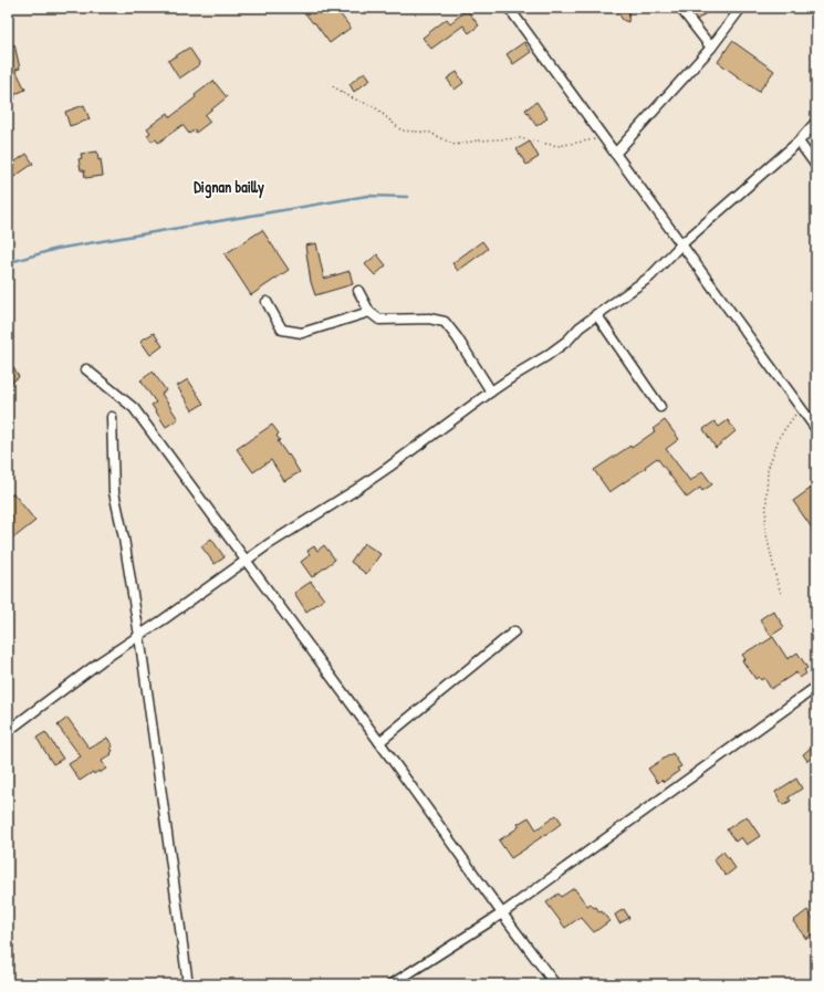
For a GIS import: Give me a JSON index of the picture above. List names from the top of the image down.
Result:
{
  "districts": ["Dignan bailly"]
}
